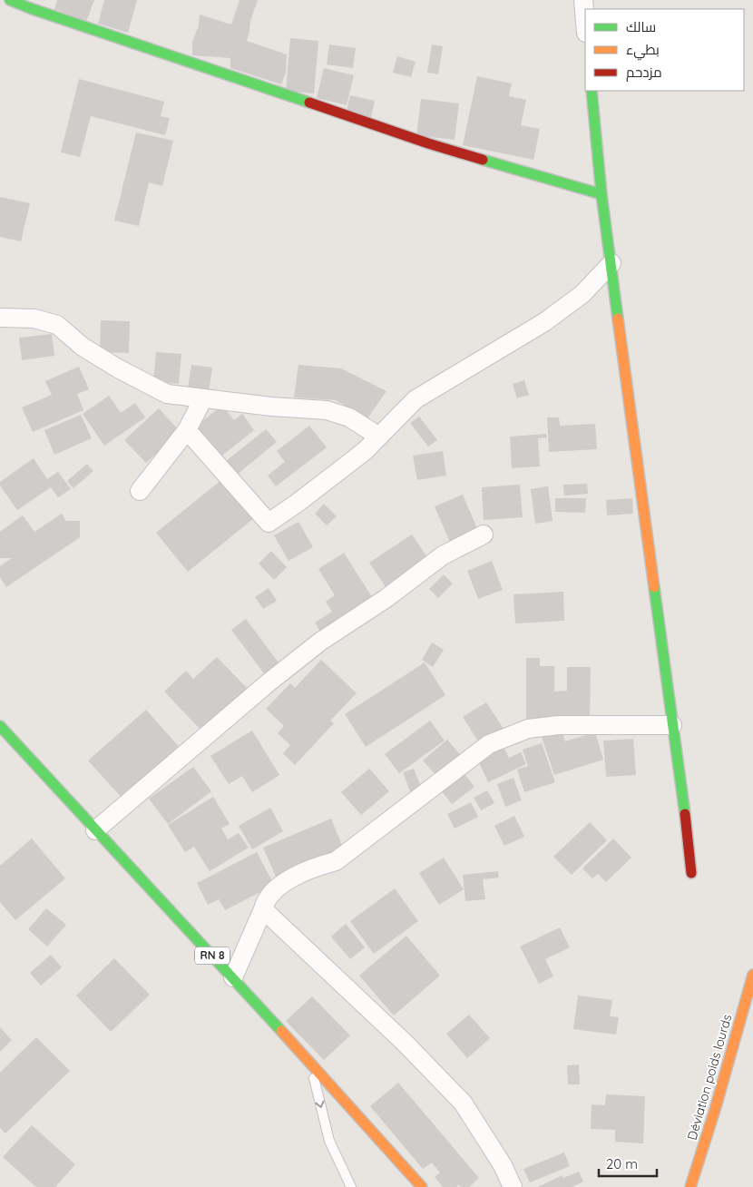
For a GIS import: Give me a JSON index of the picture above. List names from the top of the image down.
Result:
{
  "streets": {
    "main road": ["RN 8", "Déviation poids lourds"]
  },
  "legend": ["سالك", "بطيء", "مزدحم"],
  "scale_bar": "20 m"
}
